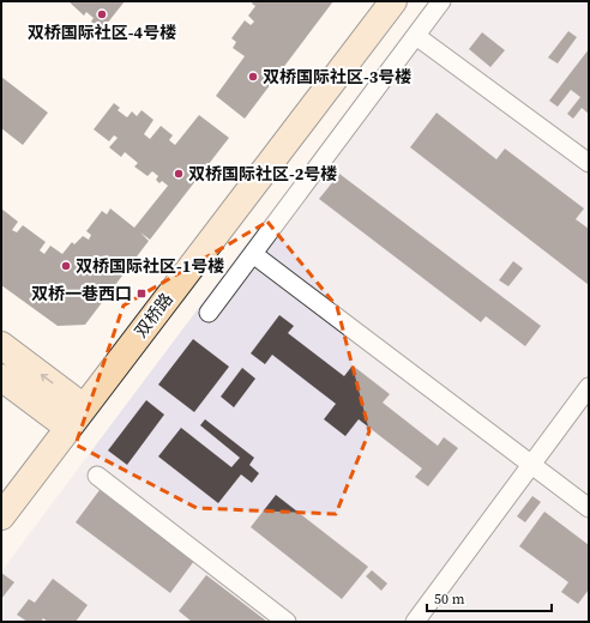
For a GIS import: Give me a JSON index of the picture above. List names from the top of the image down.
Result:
{
  "streets": {
    "street": ["双桥路"]
  },
  "places": {
    "other": [
      "双桥国际社区-4号楼",
      "双桥国际社区-3号楼",
      "双桥国际社区-2号楼",
      "双桥国际社区-1号楼"
    ],
    "transit": ["双桥一巷西口"]
  },
  "scale_bar": "50 m"
}
